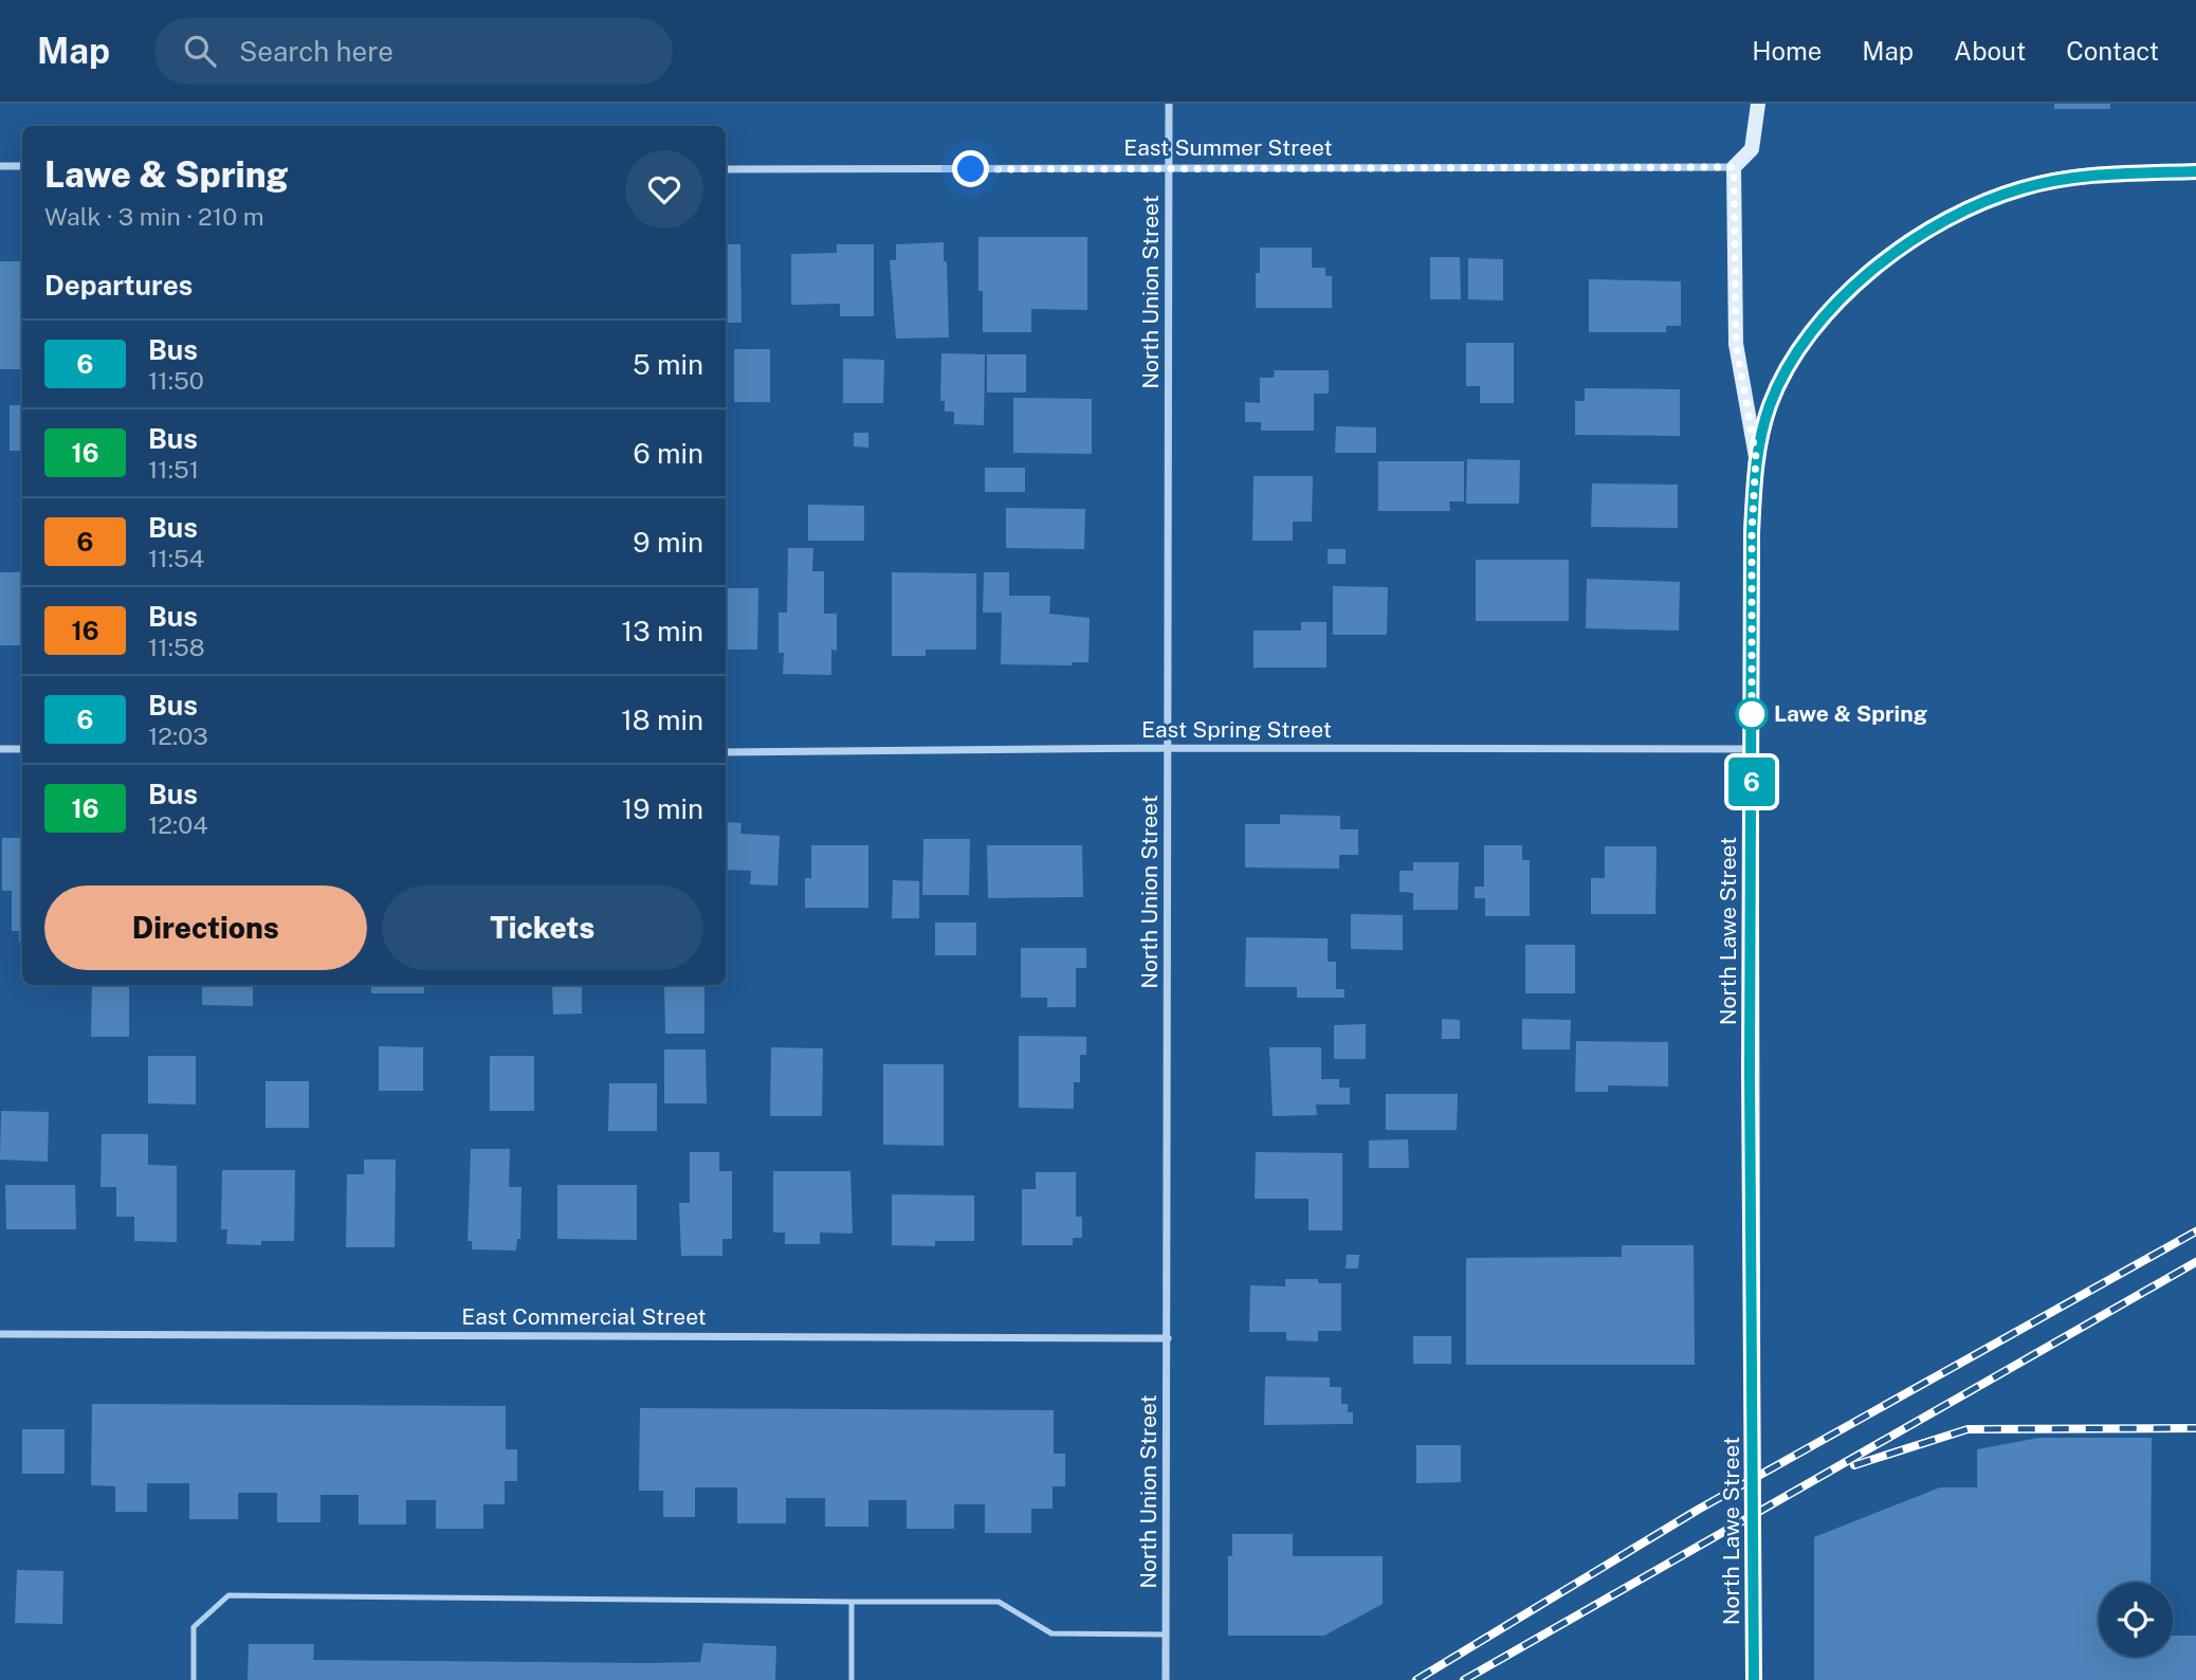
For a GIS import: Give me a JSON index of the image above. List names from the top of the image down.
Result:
{
  "streets": {
    "main road": ["North Lawe Street"],
    "street": [
      "East Summer Street",
      "North Union Street",
      "East Spring Street",
      "East Commercial Street"
    ]
  },
  "crossings": [
    ["East Summer Street", "North Union Street"],
    ["East Summer Street", "North Lawe Street"],
    ["North Union Street", "East Spring Street"],
    ["North Union Street", "East Commercial Street"],
    ["East Spring Street", "North Lawe Street"]
  ],
  "places": ["Lawe & Spring"],
  "lines": ["bus line 6"],
  "page": {
    "header": "Map",
    "search": "Search here",
    "nav": [
      "Home",
      "Map",
      "About",
      "Contact"
    ],
    "on_map": "6",
    "heading": [
      ["Lawe & Spring", "Walk · 3 min · 210 m"],
      "Departures"
    ],
    "list": [
      {
        "mark": "6",
        "name": "Bus",
        "note": "11:50",
        "value": "5 min"
      },
      {
        "mark": "16",
        "name": "Bus",
        "note": "11:51",
        "value": "6 min"
      },
      {
        "mark": "6",
        "name": "Bus",
        "note": "11:54",
        "value": "9 min"
      },
      {
        "mark": "16",
        "name": "Bus",
        "note": "11:58",
        "value": "13 min"
      },
      {
        "mark": "6",
        "name": "Bus",
        "note": "12:03",
        "value": "18 min"
      },
      {
        "mark": "16",
        "name": "Bus",
        "note": "12:04",
        "value": "19 min"
      }
    ],
    "buttons": ["Directions", "Tickets"]
  }
}
